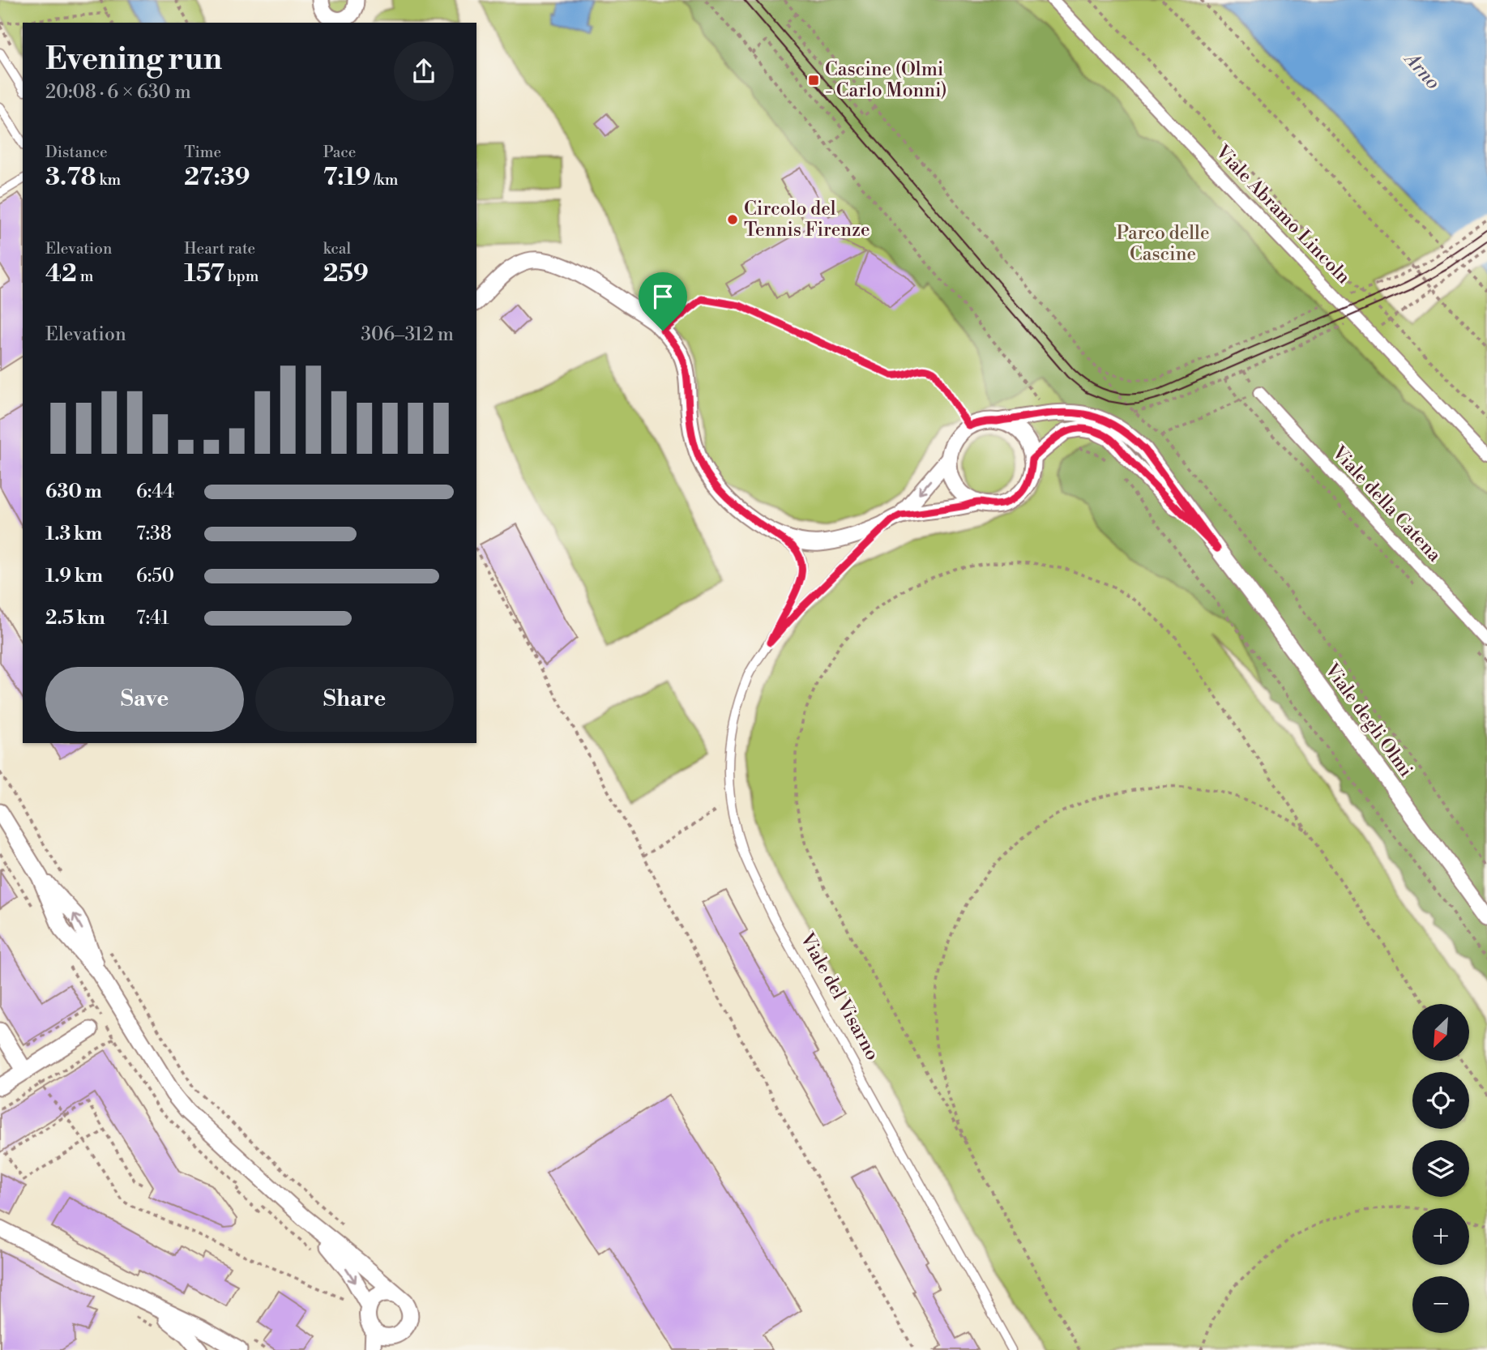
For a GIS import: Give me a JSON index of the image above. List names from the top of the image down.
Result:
{
  "streets": {
    "street": [
      "Viale Abramo Lincoln",
      "Viale della Catena",
      "Viale degli Olmi",
      "Viale del Visarno"
    ]
  },
  "crossings": [
    ["Viale degli Olmi", "Viale del Visarno"]
  ],
  "water": ["Arno"],
  "parks": ["Parco delle Cascine"],
  "places": {
    "transit": ["Cascine (Olmi - Carlo Monni)"],
    "other": ["Circolo del Tennis Firenze"]
  },
  "north": "bottom left",
  "page": {
    "heading": ["Evening run", "20:08 · 6 × 630 m"],
    "stats": [
      ["Distance", "3.78 km"],
      ["Time", "27:39"],
      ["Pace", "7:19 /km"],
      ["Elevation", "42 m"],
      ["Heart rate", "157 bpm"],
      ["kcal", "259"]
    ],
    "chart": ["Elevation", "306–312 m"],
    "list": [
      {
        "name": "630 m",
        "note": "6:44"
      },
      {
        "name": "1.3 km",
        "note": "7:38"
      },
      {
        "name": "1.9 km",
        "note": "6:50"
      },
      {
        "name": "2.5 km",
        "note": "7:41"
      }
    ],
    "buttons": ["Save", "Share"],
    "map_buttons": ["+", "−"]
  }
}
